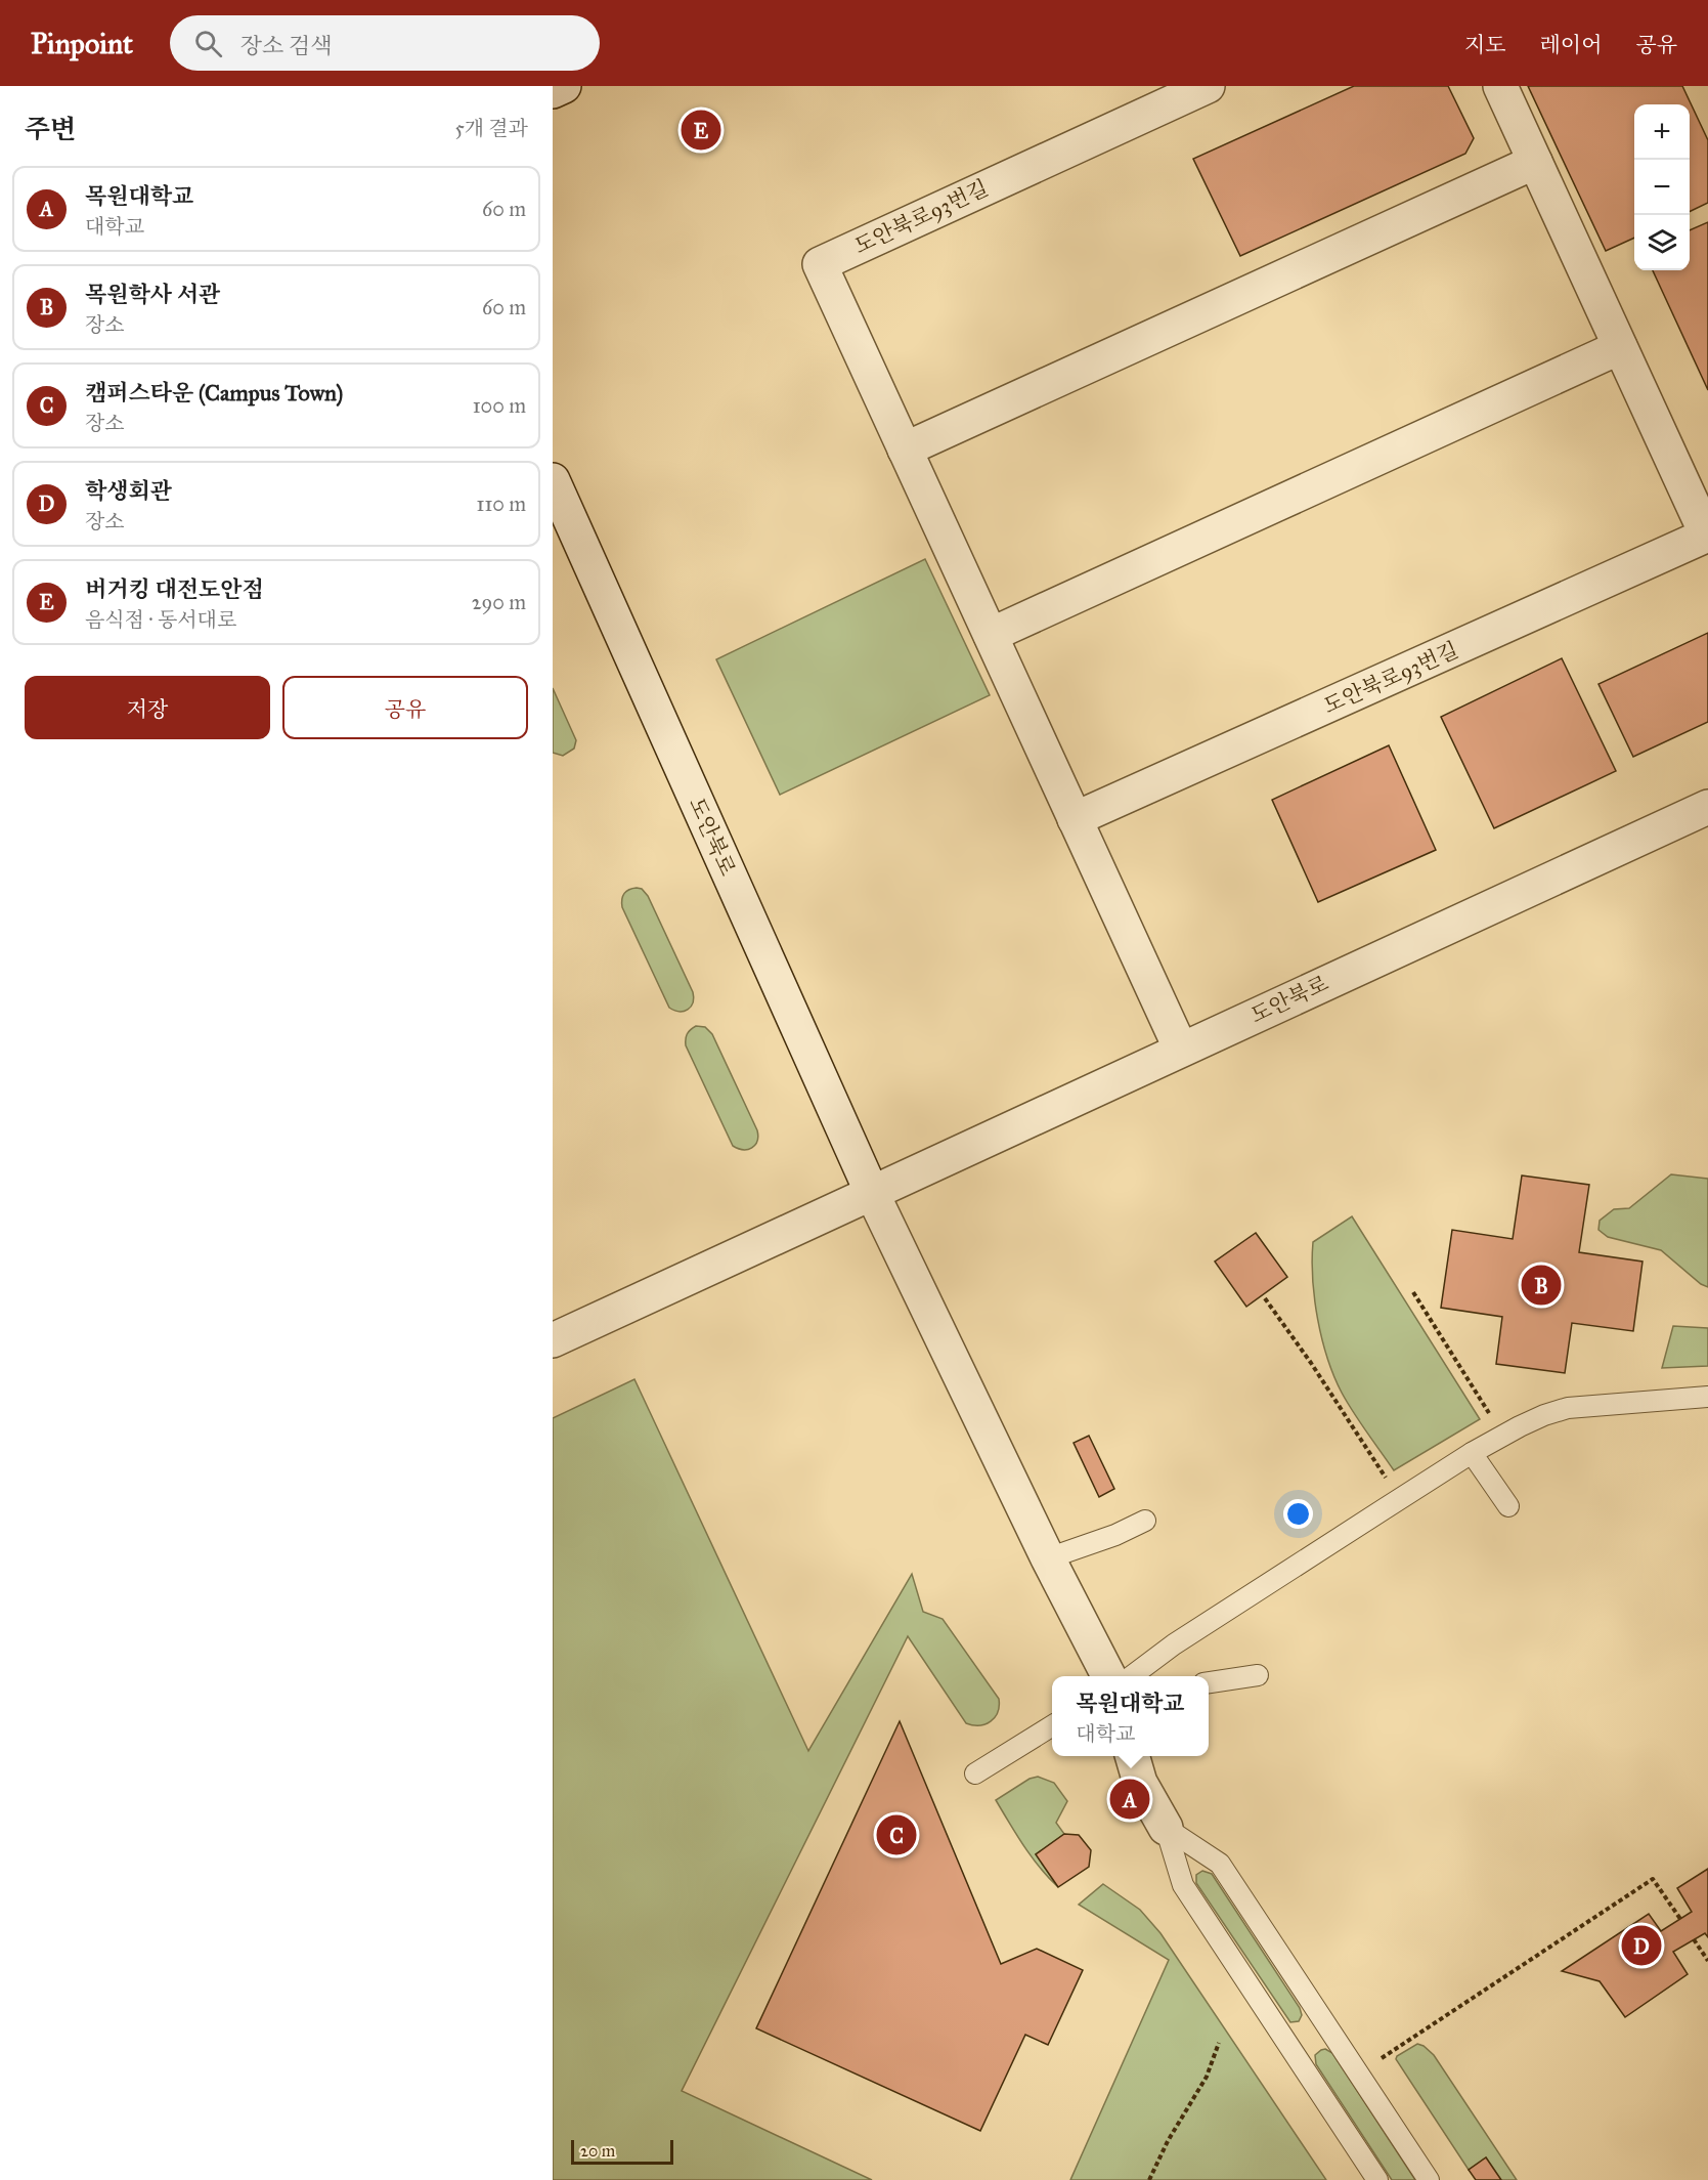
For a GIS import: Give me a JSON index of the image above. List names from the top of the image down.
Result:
{
  "streets": {
    "street": ["도안북로93번길", "도안북로"]
  },
  "crossings": [
    ["도안북로93번길", "도안북로"]
  ],
  "scale_bar": "20 m",
  "page": {
    "header": "Pinpoint",
    "search": "장소 검색",
    "nav": ["지도", "레이어", "공유"],
    "heading": ["주변", "5개 결과"],
    "map_buttons": ["+", "−"],
    "pins": [
      "E",
      "B",
      "A",
      "C",
      "D"
    ],
    "list": [
      {
        "mark": "A",
        "name": "목원대학교",
        "note": "대학교",
        "value": "60 m"
      },
      {
        "mark": "B",
        "name": "목원학사 서관",
        "note": "장소",
        "value": "60 m"
      },
      {
        "mark": "C",
        "name": "캠퍼스타운 (Campus Town)",
        "note": "장소",
        "value": "100 m"
      },
      {
        "mark": "D",
        "name": "학생회관",
        "note": "장소",
        "value": "110 m"
      },
      {
        "mark": "E",
        "name": "버거킹 대전도안점",
        "note": "음식점 · 동서대로",
        "value": "290 m"
      }
    ],
    "buttons": ["저장", "공유"],
    "popup": ["목원대학교", "대학교"],
    "scale": "20 m"
  }
}
